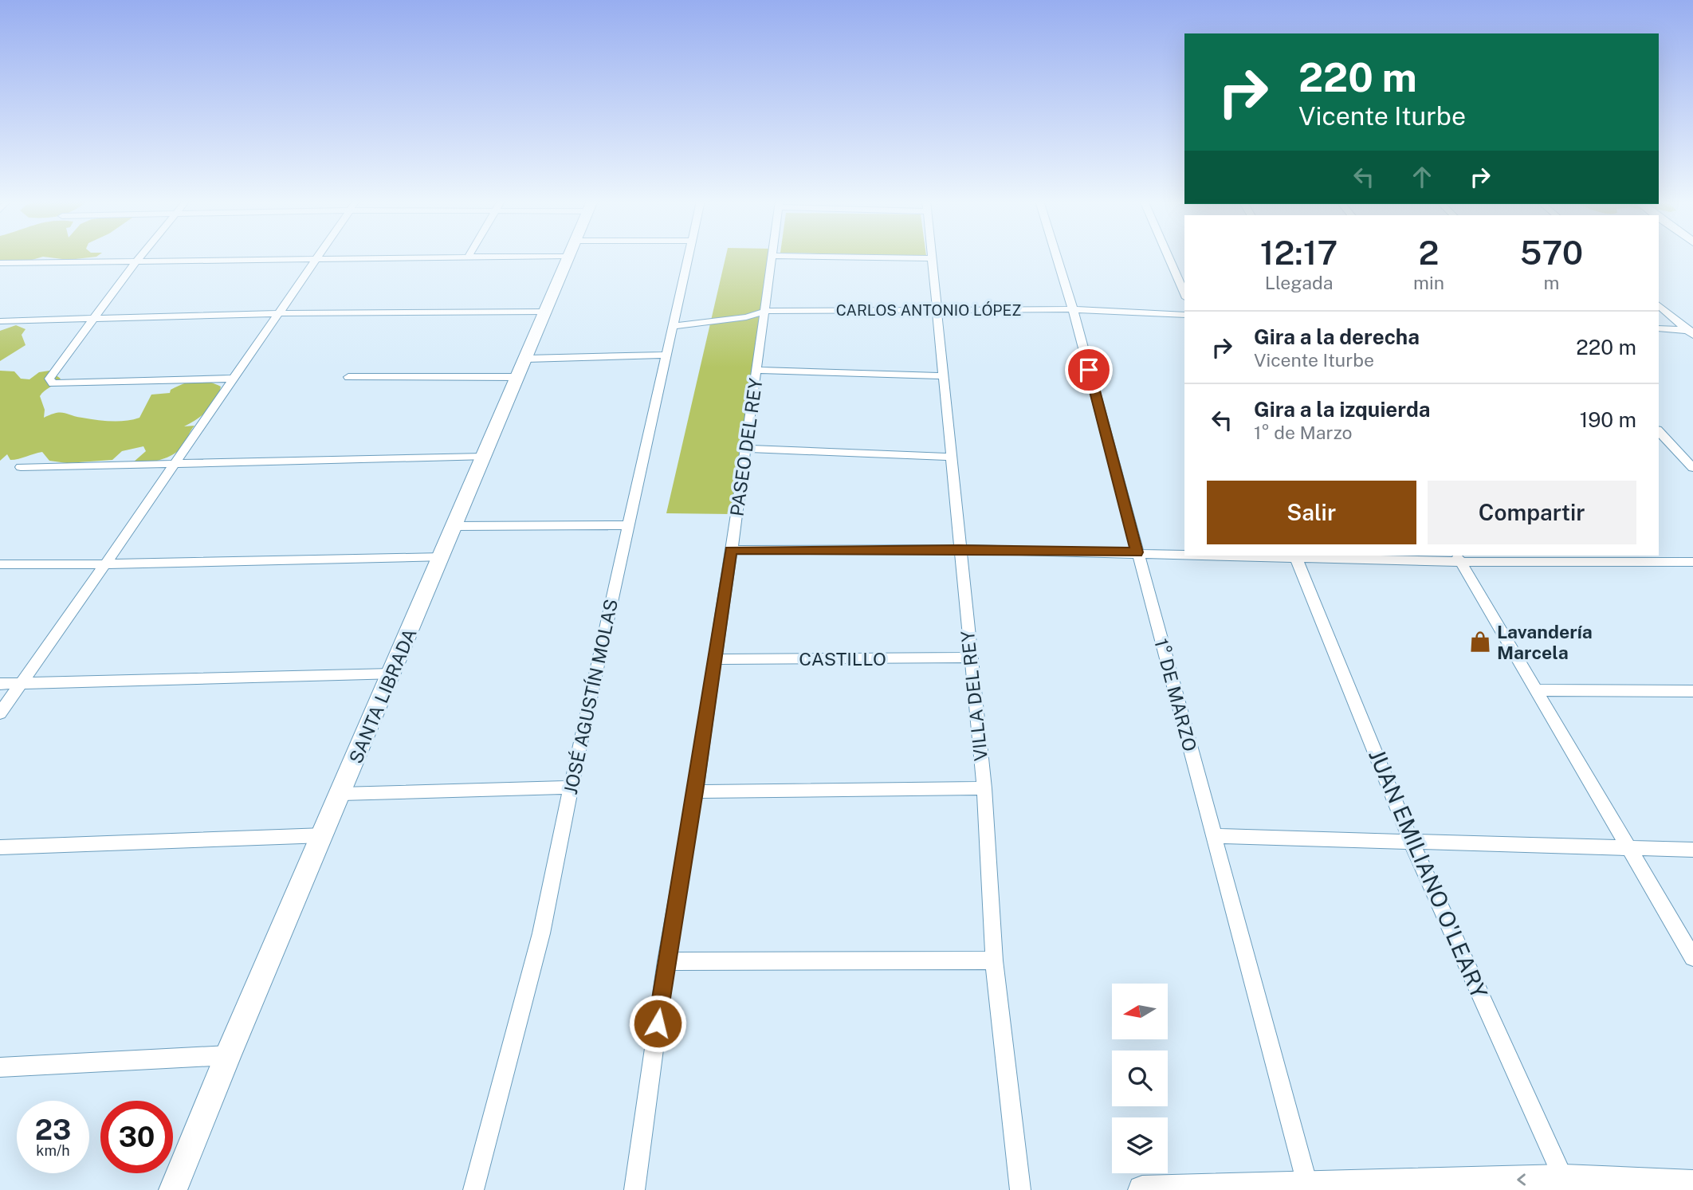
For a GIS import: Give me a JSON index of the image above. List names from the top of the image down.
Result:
{
  "streets": {
    "street": [
      "CARLOS ANTONIO LÓPEZ",
      "PASEO DEL REY",
      "CASTILLO",
      "1° DE MARZO",
      "SANTA LIBRADA",
      "VILLA DEL REY",
      "JOSÉ AGUSTÍN MOLAS",
      "JUAN EMILIANO O'LEARY"
    ]
  },
  "crossings": [
    ["CARLOS ANTONIO LÓPEZ", "PASEO DEL REY"],
    ["CARLOS ANTONIO LÓPEZ", "1° DE MARZO"],
    ["CARLOS ANTONIO LÓPEZ", "VILLA DEL REY"],
    ["CARLOS ANTONIO LÓPEZ", "JOSÉ AGUSTÍN MOLAS"],
    ["PASEO DEL REY", "CASTILLO"],
    ["CASTILLO", "VILLA DEL REY"]
  ],
  "places": {
    "shop": ["Lavandería Marcela"]
  },
  "north": "left",
  "page": {
    "turn": ["220 m", "Vicente Iturbe"],
    "eta": [
      "12:17",
      "Llegada",
      "2",
      "min",
      "570",
      "m"
    ],
    "list": [
      {
        "name": "Gira a la derecha",
        "note": "Vicente Iturbe",
        "value": "220 m"
      },
      {
        "name": "Gira a la izquierda",
        "note": "1° de Marzo",
        "value": "190 m"
      }
    ],
    "buttons": ["Salir", "Compartir"],
    "speed": "23 km/h",
    "limit": "30"
  }
}
